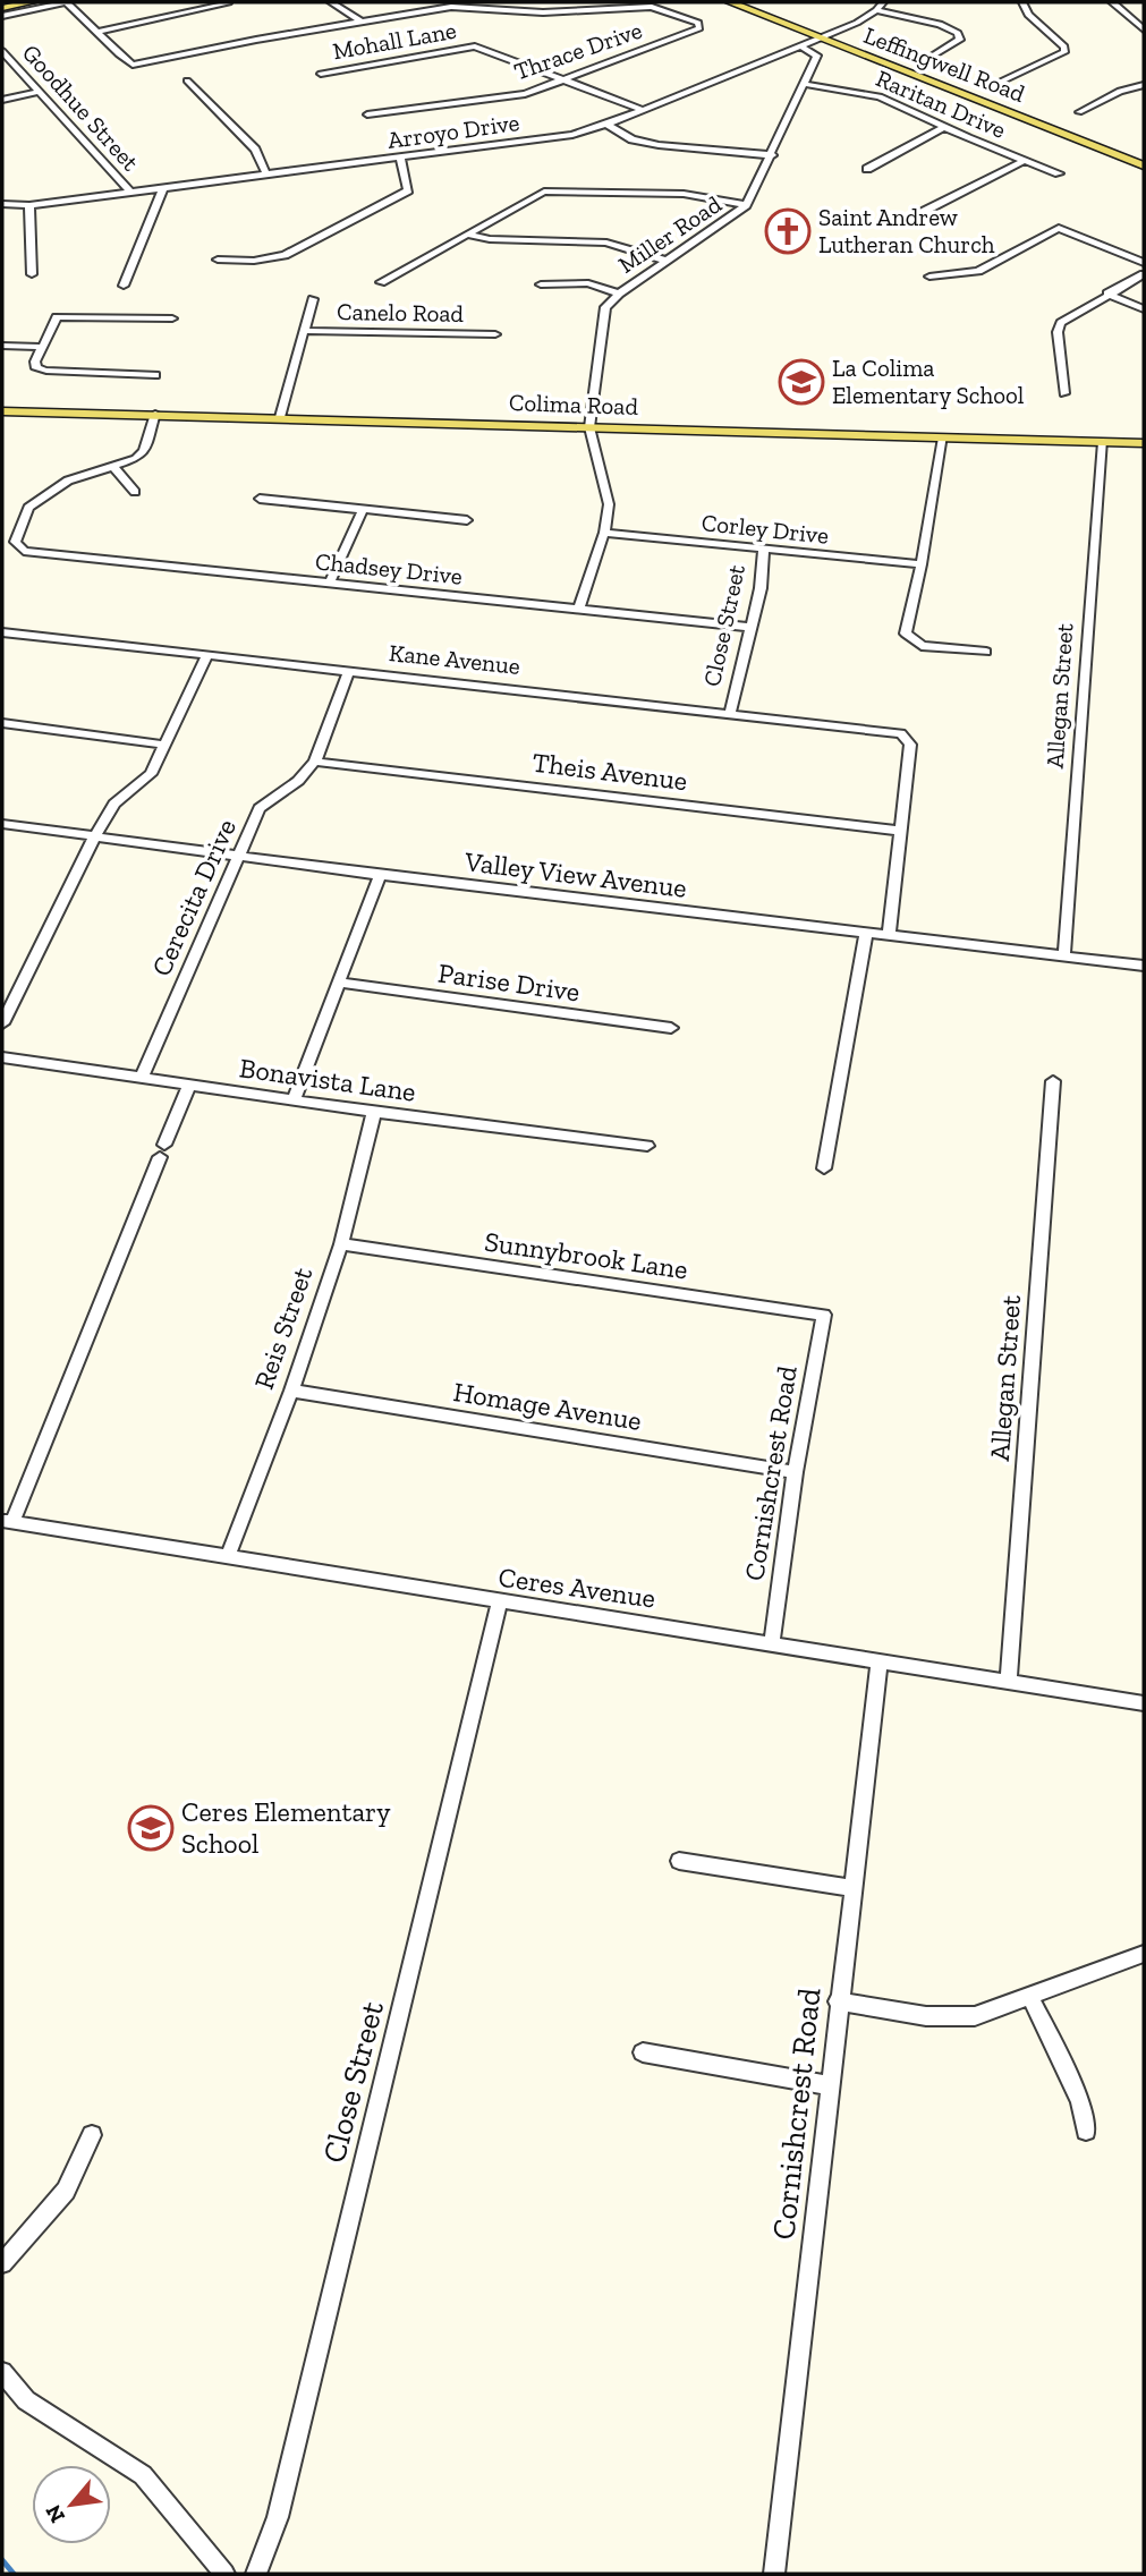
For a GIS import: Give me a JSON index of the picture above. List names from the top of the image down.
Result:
{
  "streets": {
    "main road": ["Leffingwell Road", "Colima Road"],
    "street": [
      "Mohall Lane",
      "Thrace Drive",
      "Raritan Drive",
      "Goodhue Street",
      "Arroyo Drive",
      "Miller Road",
      "Canelo Road",
      "Corley Drive",
      "Chadsey Drive",
      "Close Street",
      "Kane Avenue",
      "Allegan Street",
      "Theis Avenue",
      "Valley View Avenue",
      "Cerecita Drive",
      "Parise Drive",
      "Bonavista Lane",
      "Sunnybrook Lane",
      "Reis Street",
      "Homage Avenue",
      "Cornishcrest Road",
      "Ceres Avenue"
    ]
  },
  "crossings": [
    ["Mohall Lane", "Thrace Drive"],
    ["Leffingwell Road", "Arroyo Drive"],
    ["Raritan Drive", "Miller Road"],
    ["Goodhue Street", "Arroyo Drive"],
    ["Miller Road", "Colima Road"],
    ["Colima Road", "Allegan Street"],
    ["Corley Drive", "Close Street"],
    ["Chadsey Drive", "Close Street"],
    ["Close Street", "Kane Avenue"],
    ["Close Street", "Ceres Avenue"],
    ["Kane Avenue", "Cerecita Drive"],
    ["Allegan Street", "Valley View Avenue"],
    ["Allegan Street", "Ceres Avenue"],
    ["Theis Avenue", "Cerecita Drive"],
    ["Valley View Avenue", "Cerecita Drive"],
    ["Cerecita Drive", "Bonavista Lane"],
    ["Bonavista Lane", "Reis Street"],
    ["Sunnybrook Lane", "Reis Street"],
    ["Sunnybrook Lane", "Cornishcrest Road"],
    ["Reis Street", "Homage Avenue"],
    ["Reis Street", "Ceres Avenue"],
    ["Homage Avenue", "Cornishcrest Road"],
    ["Cornishcrest Road", "Ceres Avenue"]
  ],
  "places": {
    "church": ["Saint Andrew Lutheran Church"],
    "school or university": ["La Colima Elementary School", "Ceres Elementary School"]
  },
  "north": "bottom left"
}
